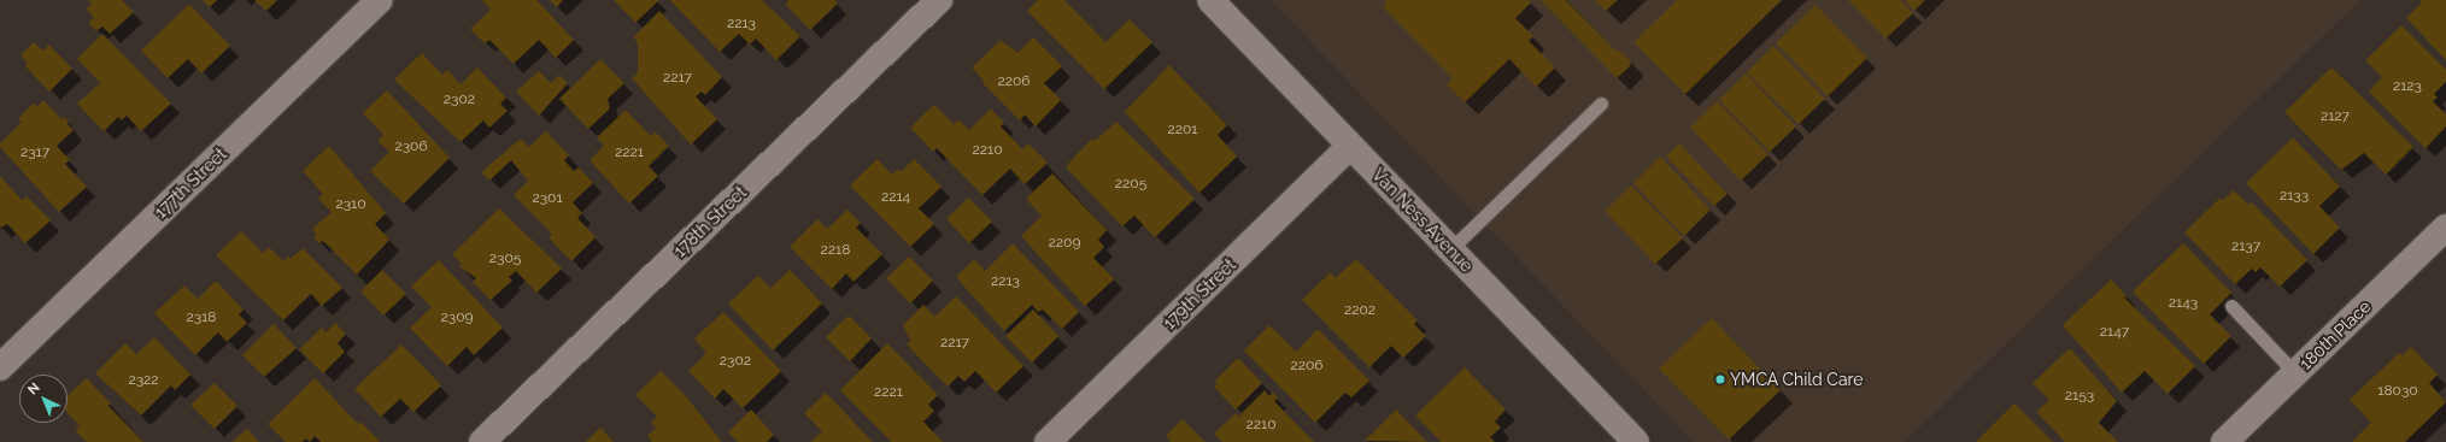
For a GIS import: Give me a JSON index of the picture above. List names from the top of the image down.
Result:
{
  "streets": {
    "street": [
      "177th Street",
      "Van Ness Avenue",
      "178th Street",
      "179th Street",
      "180th Place"
    ]
  },
  "crossings": [
    ["Van Ness Avenue", "179th Street"]
  ],
  "places": ["YMCA Child Care"],
  "house_numbers": [
    "2213",
    "2217",
    "2206",
    "2123",
    "2302",
    "2127",
    "2201",
    "2306",
    "2210",
    "2317",
    "2221",
    "2205",
    "2133",
    "2214",
    "2301",
    "2310",
    "2209",
    "2137",
    "2218",
    "2305",
    "2213",
    "2143",
    "2202",
    "2318",
    "2309",
    "2147",
    "2217",
    "2302",
    "2206",
    "2322",
    "18030",
    "2221",
    "2153",
    "2210"
  ],
  "north": "top left"
}
